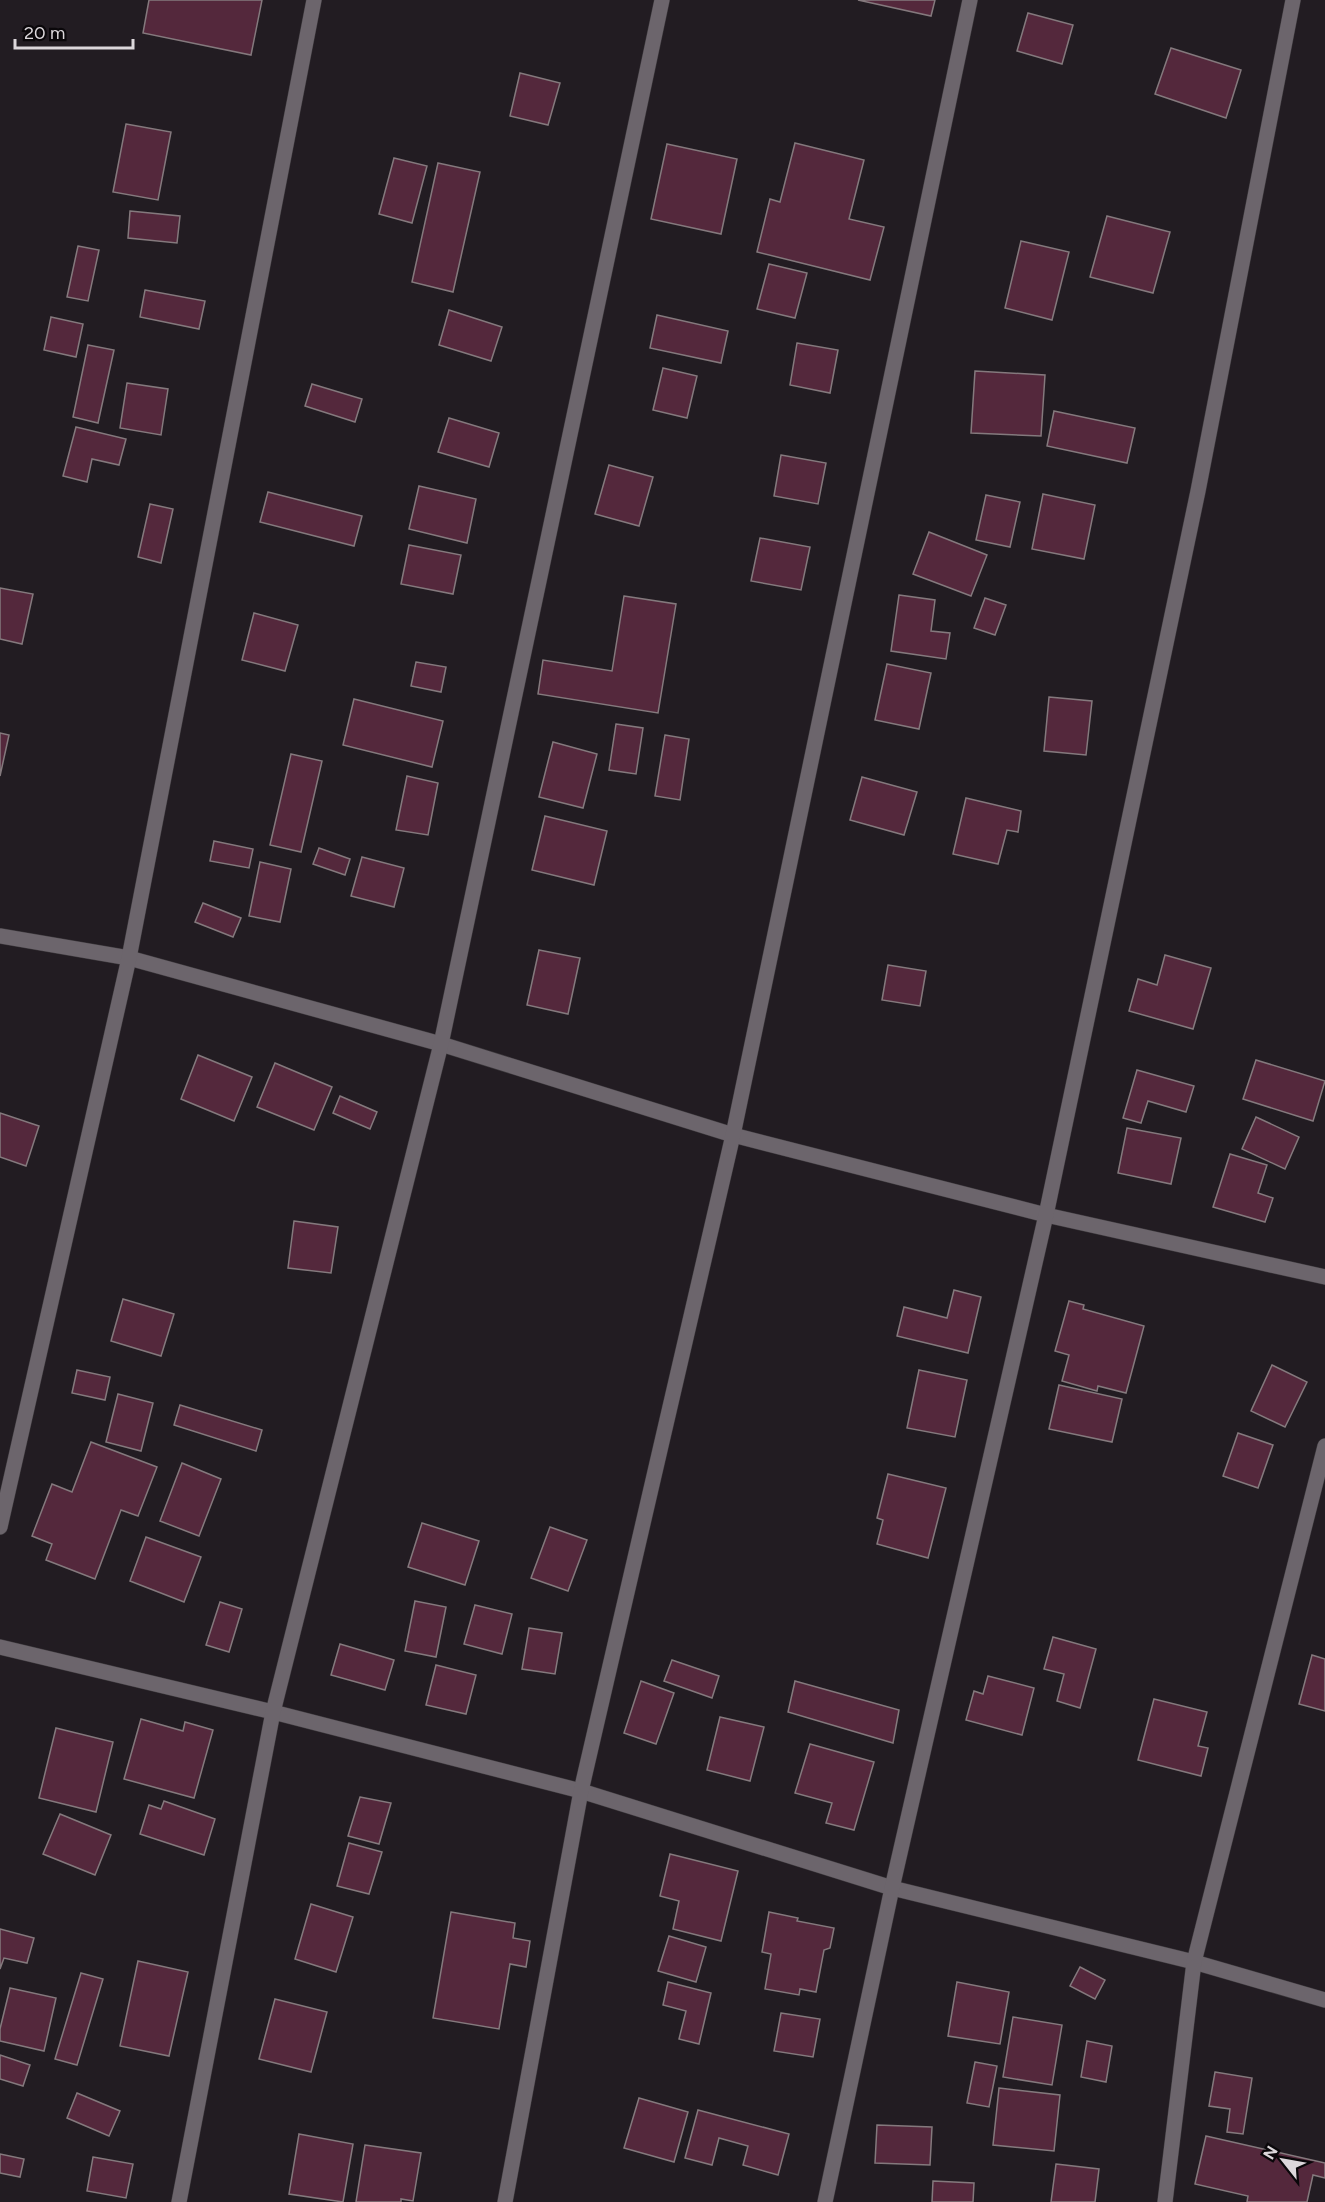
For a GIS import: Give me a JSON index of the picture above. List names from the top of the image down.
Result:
{
  "scale_bar": "20 m",
  "north": "top left"
}
